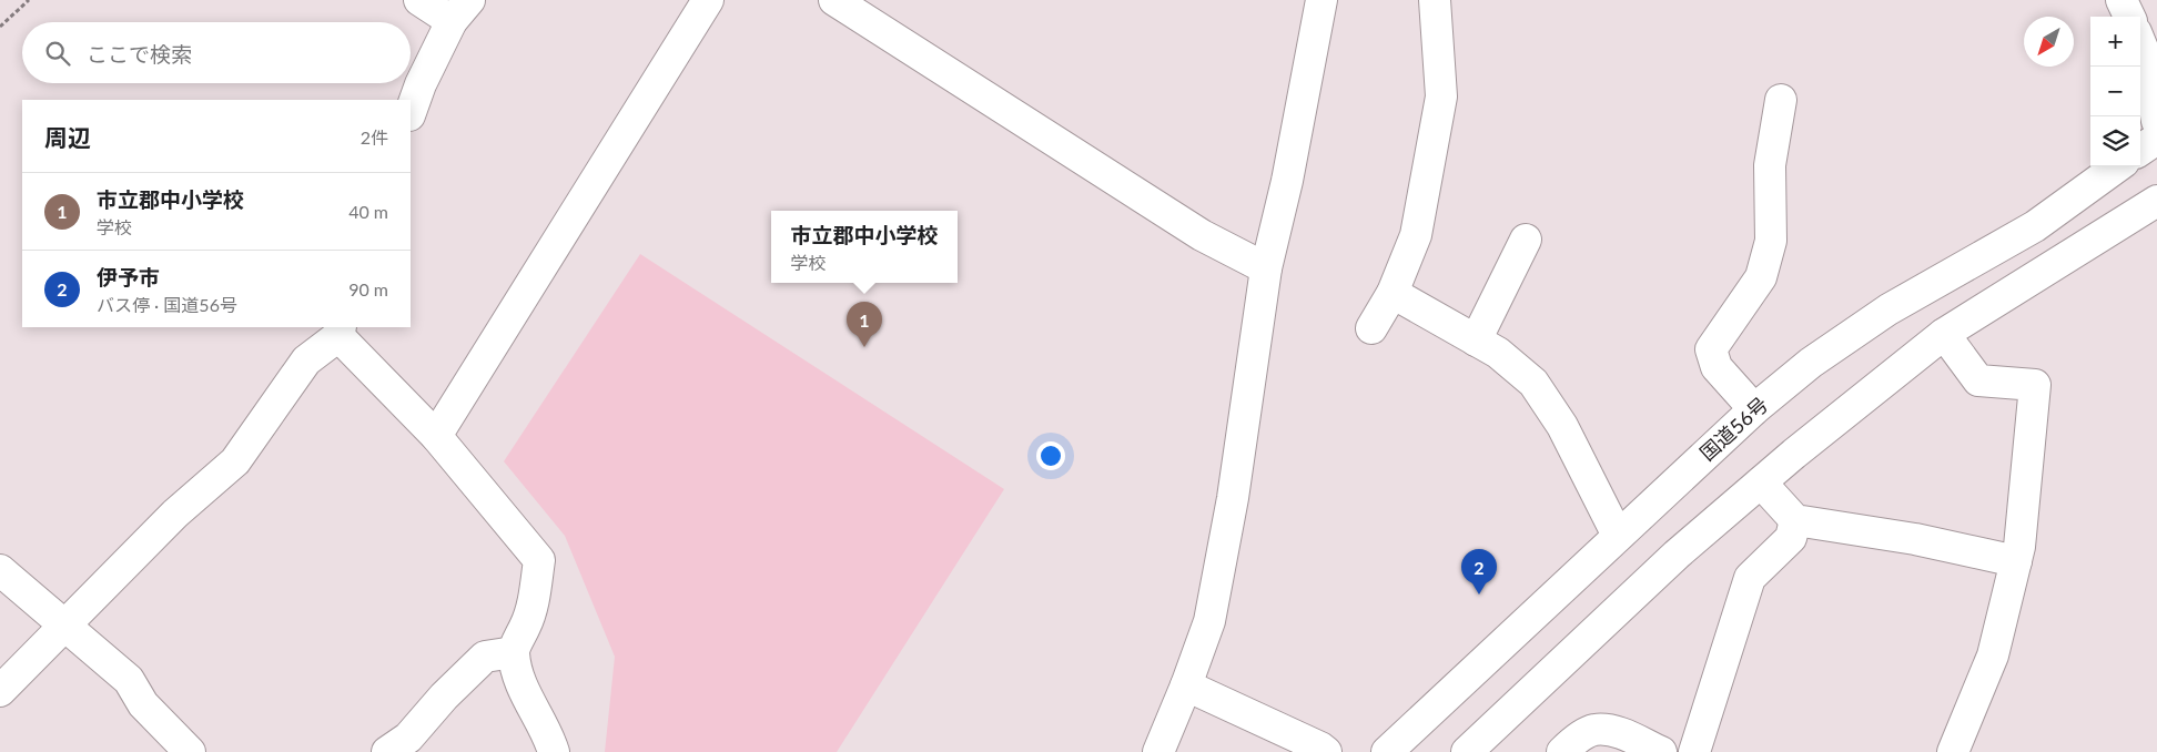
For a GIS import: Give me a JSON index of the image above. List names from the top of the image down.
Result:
{
  "streets": {
    "main road": ["国道56号"]
  },
  "north": "bottom left",
  "page": {
    "map_buttons": ["+", "−"],
    "search": "ここで検索",
    "heading": ["周辺", "2件"],
    "list": [
      {
        "mark": "1",
        "name": "市立郡中小学校",
        "note": "学校",
        "value": "40 m"
      },
      {
        "mark": "2",
        "name": "伊予市",
        "note": "バス停 · 国道56号",
        "value": "90 m"
      }
    ],
    "popup": ["市立郡中小学校", "学校"],
    "pins": ["1", "2"]
  }
}
